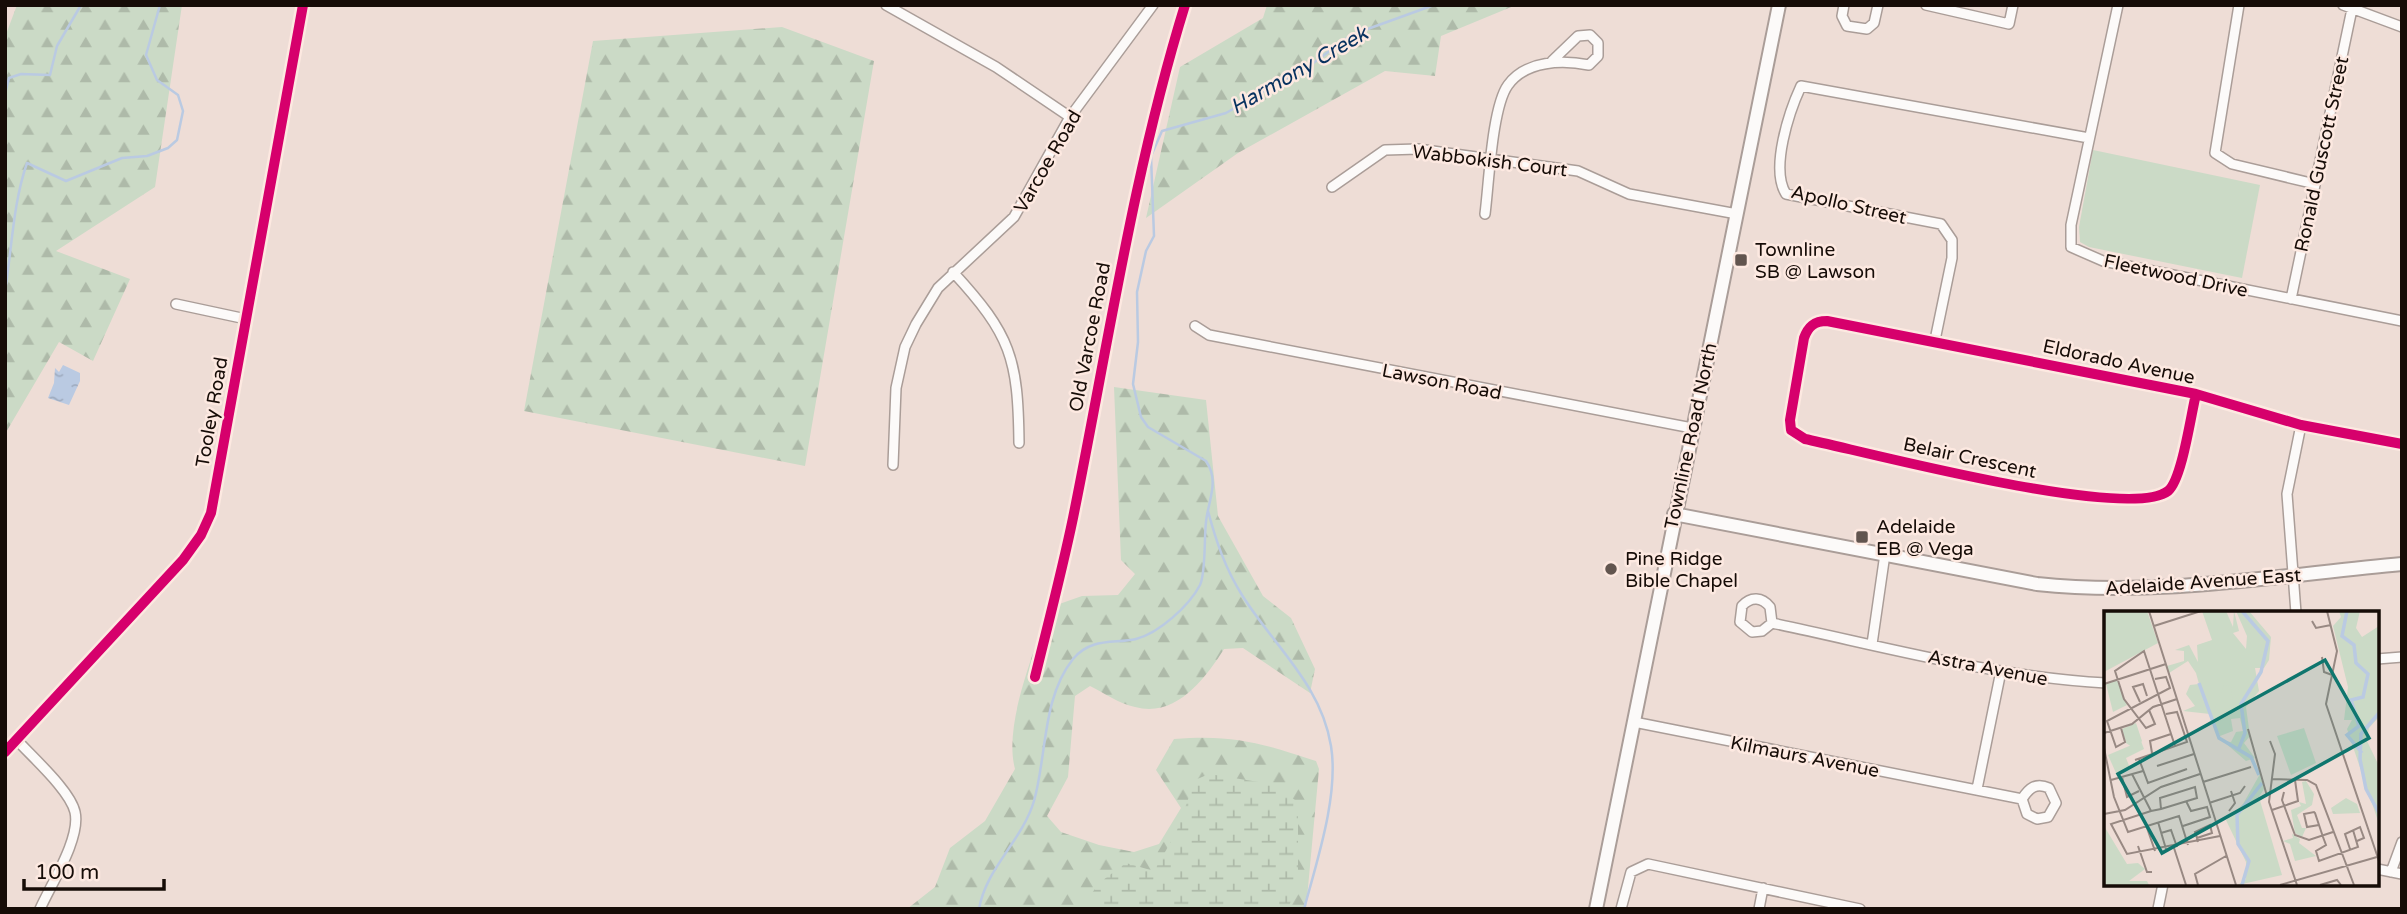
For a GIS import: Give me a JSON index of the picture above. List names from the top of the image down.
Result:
{
  "streets": {
    "main road": ["Townline Road North", "Adelaide Avenue East"],
    "street": [
      "Ronald Guscott Street",
      "Wabbokish Court",
      "Varcoe Road",
      "Apollo Street",
      "Fleetwood Drive",
      "Old Varcoe Road",
      "Eldorado Avenue",
      "Lawson Road",
      "Tooley Road",
      "Belair Crescent",
      "Astra Avenue",
      "Kilmaurs Avenue"
    ]
  },
  "crossings": [
    ["Ronald Guscott Street", "Fleetwood Drive"],
    ["Wabbokish Court", "Townline Road North"],
    ["Apollo Street", "Fleetwood Drive"],
    ["Apollo Street", "Eldorado Avenue"],
    ["Eldorado Avenue", "Belair Crescent"],
    ["Lawson Road", "Townline Road North"],
    ["Townline Road North", "Adelaide Avenue East"],
    ["Townline Road North", "Kilmaurs Avenue"]
  ],
  "water": ["Harmony Creek"],
  "places": {
    "transit": ["Townline SB @ Lawson", "Adelaide EB @ Vega"],
    "other": ["Pine Ridge Bible Chapel"]
  },
  "scale_bar": "100 m"
}
